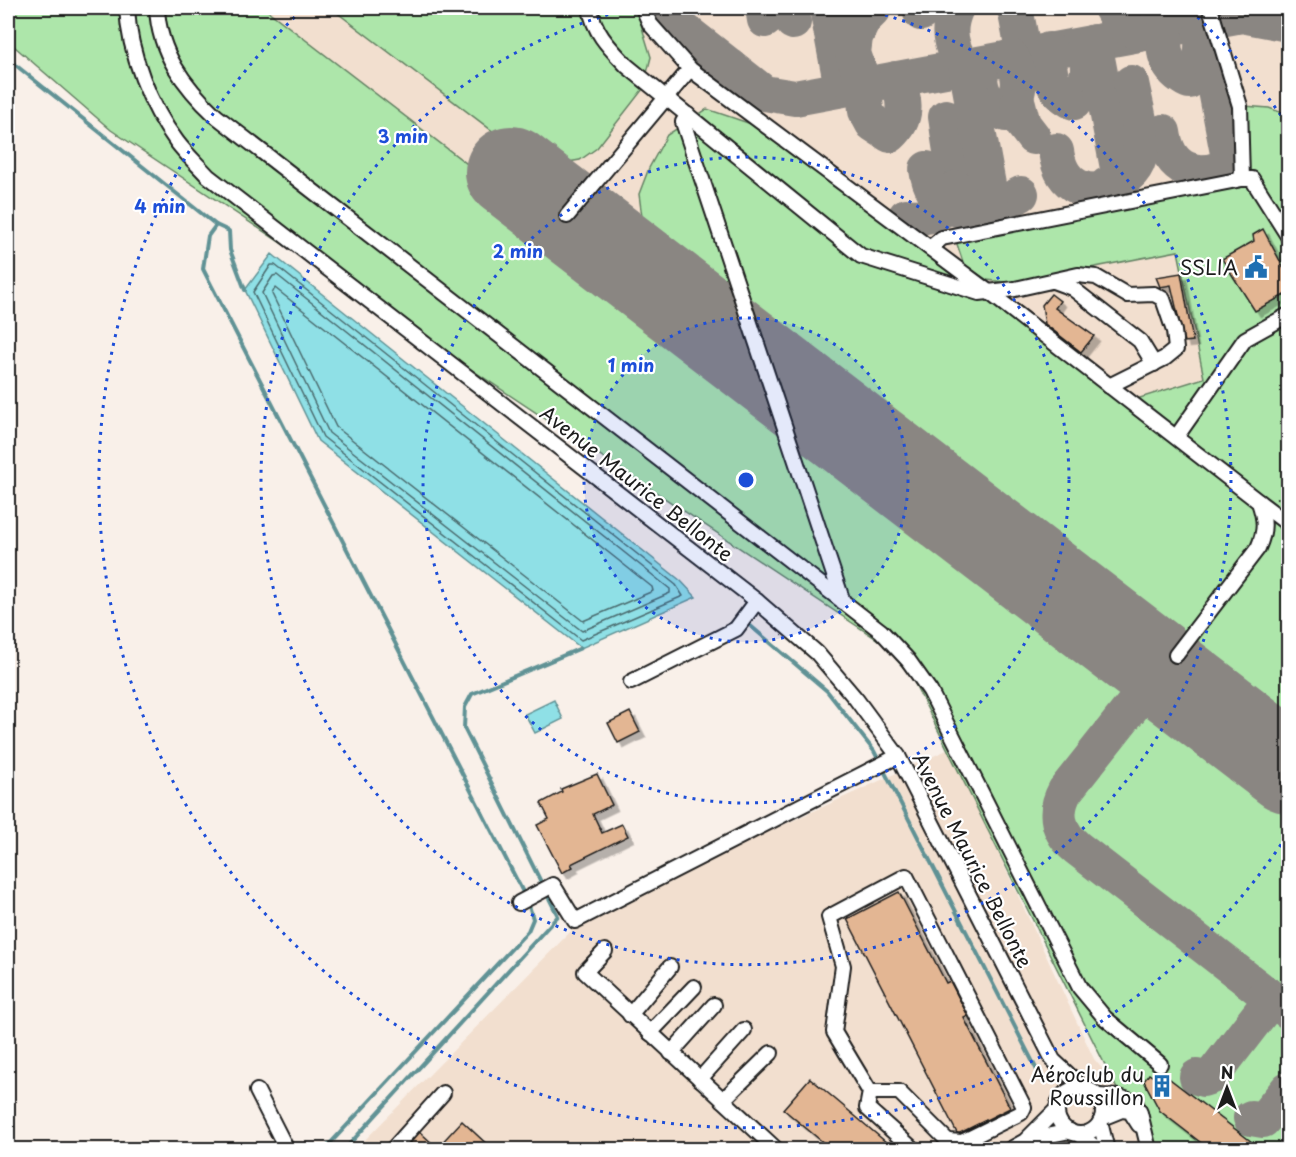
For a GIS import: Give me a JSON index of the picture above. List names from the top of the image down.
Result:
{
  "streets": {
    "street": ["Avenue Maurice Bellonte"]
  },
  "places": {
    "public building": ["SSLIA"],
    "building": ["Aéroclub du Roussillon"]
  },
  "north": "top",
  "rings": [
    "3 min",
    "4 min",
    "2 min",
    "1 min"
  ]
}
